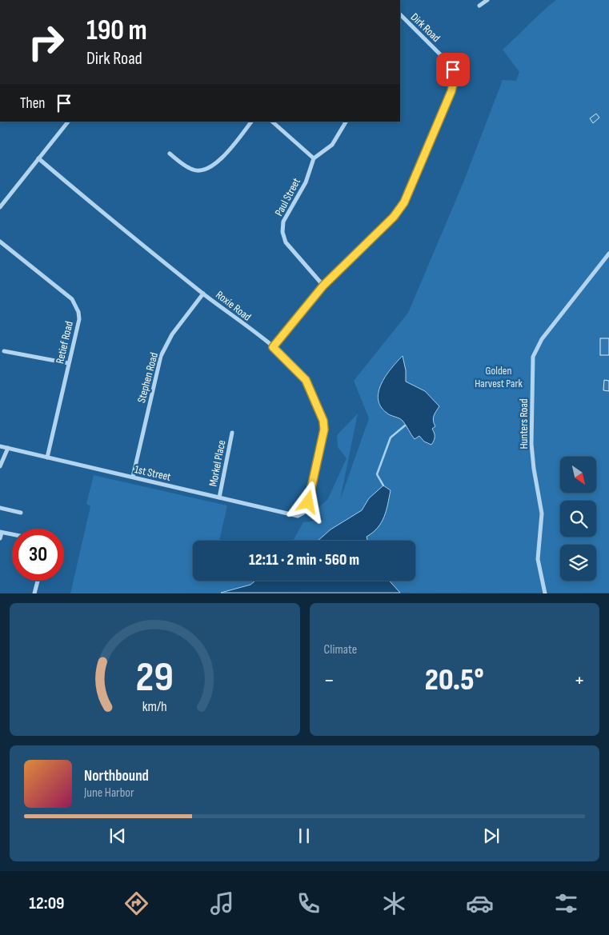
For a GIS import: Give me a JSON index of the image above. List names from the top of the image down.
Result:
{
  "streets": {
    "street": [
      "Dirk Road",
      "Paul Street",
      "Roxie Road",
      "Retief Road",
      "Stephen Road",
      "Hunters Road",
      "Morkel Place",
      "1st Street"
    ]
  },
  "crossings": [
    ["Dirk Road", "Paul Street"],
    ["Dirk Road", "Roxie Road"],
    ["Roxie Road", "Stephen Road"],
    ["Roxie Road", "1st Street"],
    ["Retief Road", "1st Street"],
    ["Stephen Road", "1st Street"],
    ["Morkel Place", "1st Street"]
  ],
  "parks": ["Golden Harvest Park"],
  "north": "bottom right",
  "page": {
    "turn": ["190 m", "Dirk Road"],
    "then": "Then",
    "limit": "30",
    "trip": "12:11 · 2 min · 560 m",
    "tile": "Climate",
    "heat": ["−", "20.5°", "+"],
    "song": ["Northbound", "June Harbor"],
    "tabs": "12:09",
    "gauge": ["29", "km/h"]
  }
}
